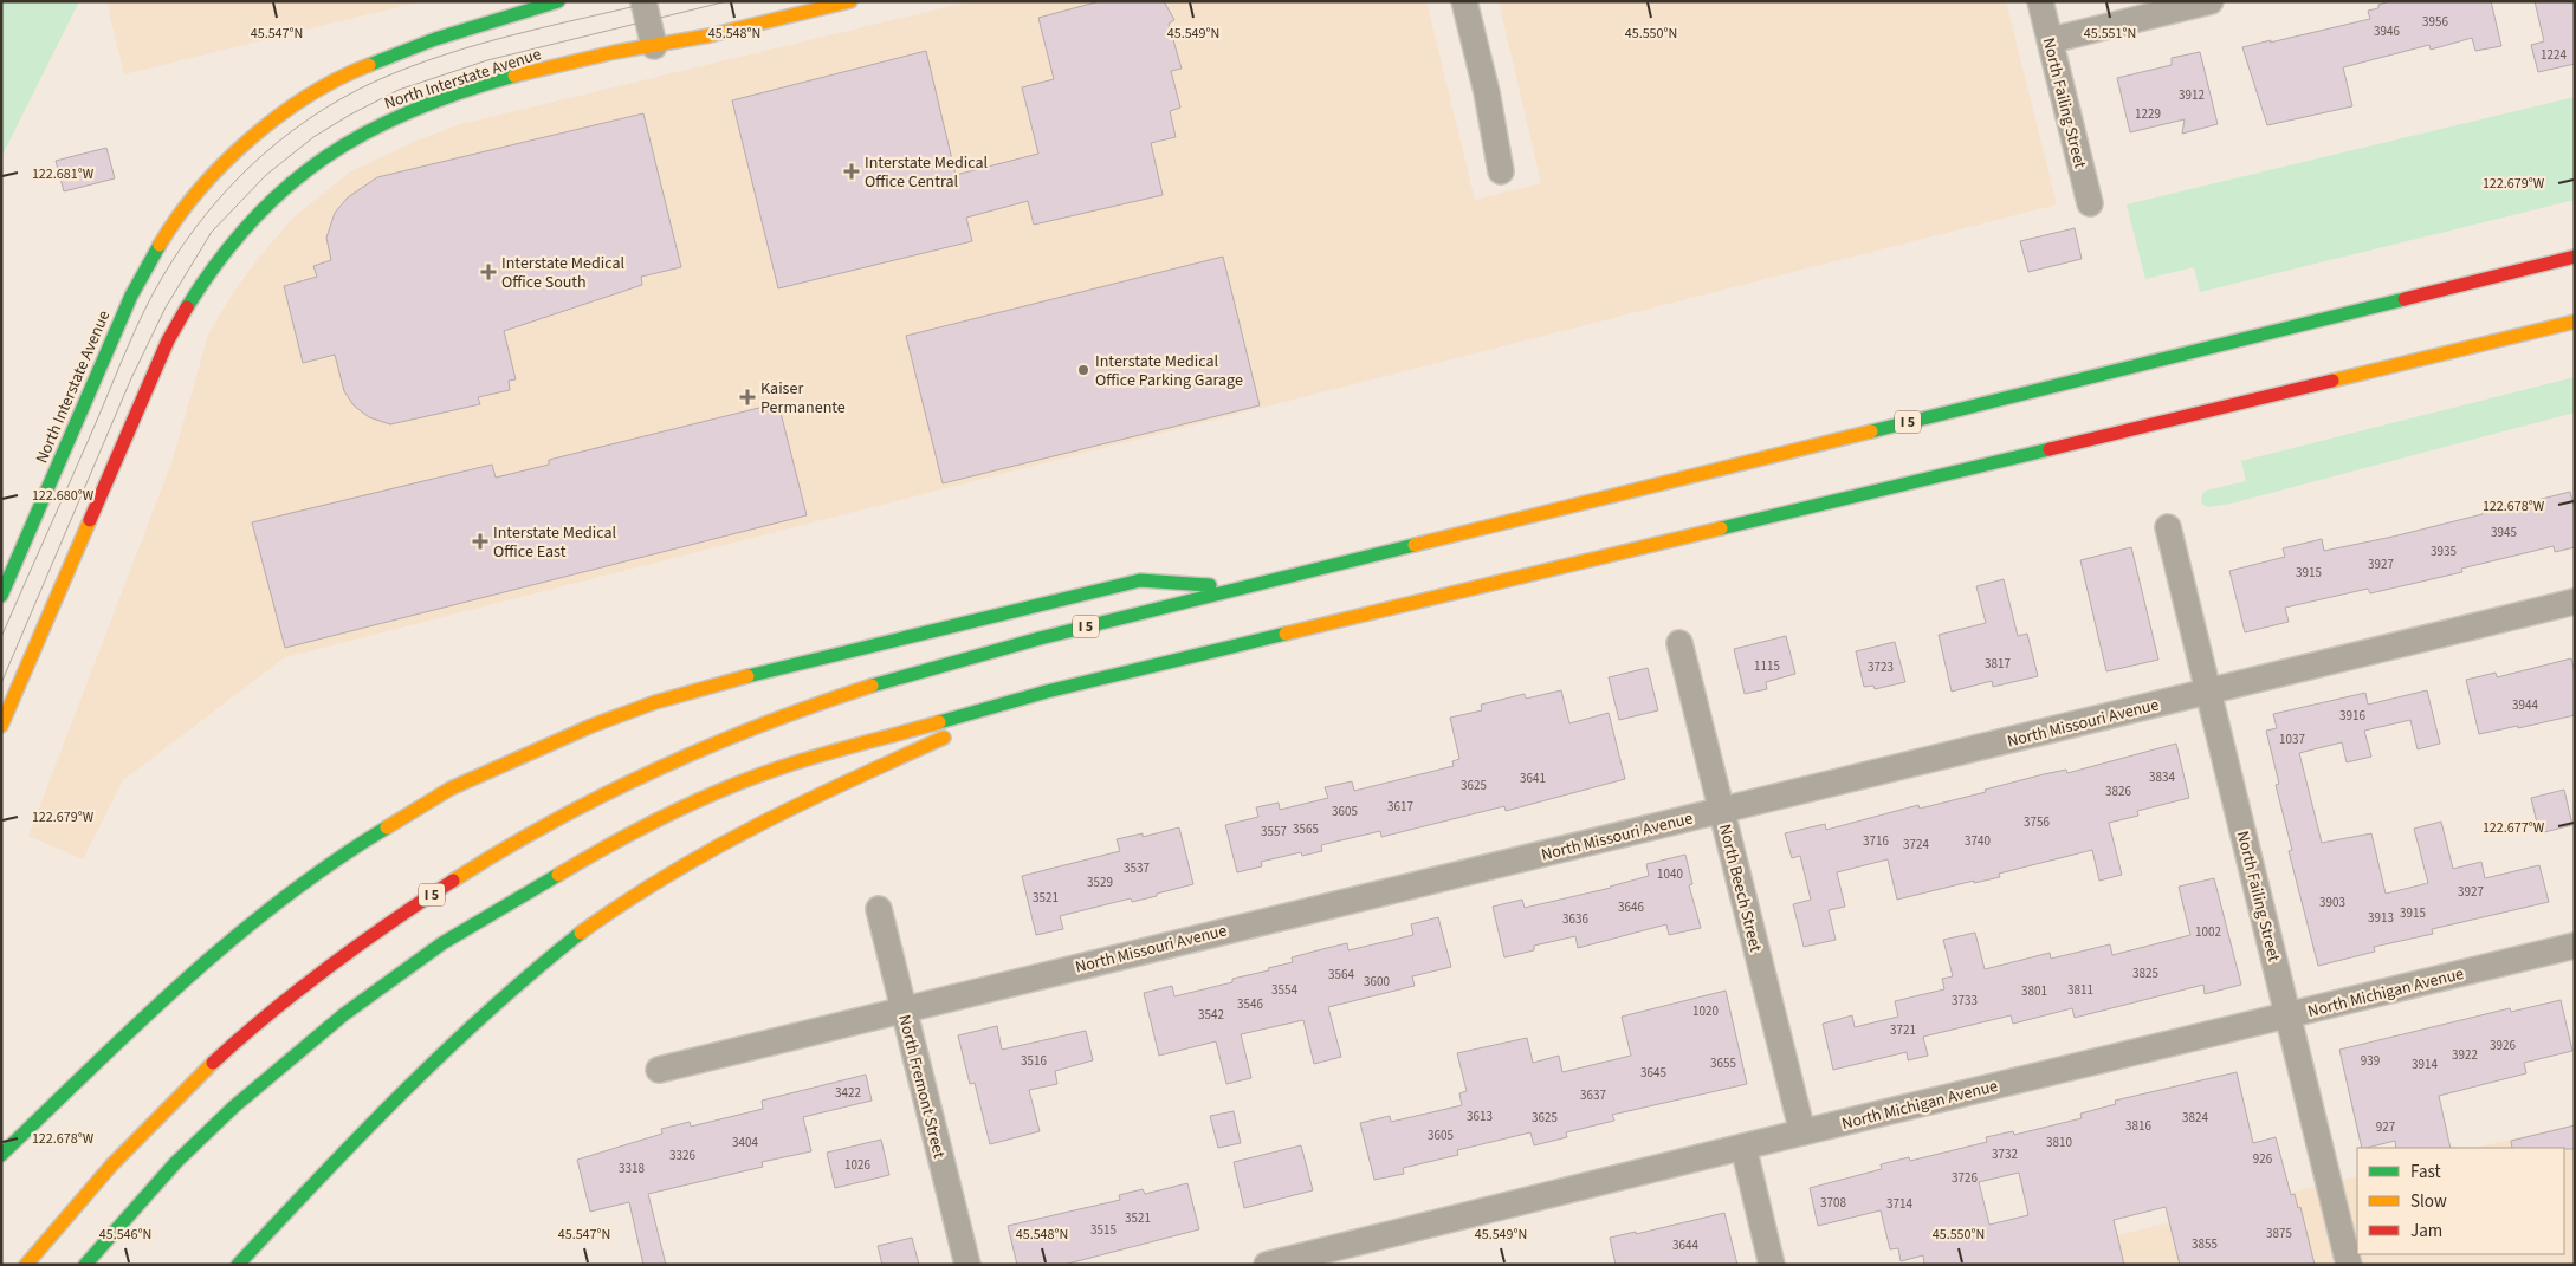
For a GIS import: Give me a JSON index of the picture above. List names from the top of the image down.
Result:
{
  "streets": {
    "main road": ["North Interstate Avenue", "I 5"],
    "street": [
      "North Failing Street",
      "North Missouri Avenue",
      "North Beech Street",
      "North Michigan Avenue",
      "North Fremont Street"
    ]
  },
  "crossings": [
    ["North Failing Street", "North Missouri Avenue"],
    ["North Failing Street", "North Michigan Avenue"],
    ["North Missouri Avenue", "North Beech Street"],
    ["North Missouri Avenue", "North Fremont Street"],
    ["North Beech Street", "North Michigan Avenue"]
  ],
  "places": {
    "health": [
      "Interstate Medical Office Central",
      "Interstate Medical Office South",
      "Kaiser Permanente",
      "Interstate Medical Office East"
    ],
    "other": ["Interstate Medical Office Parking Garage"]
  },
  "house_numbers": [
    "3956",
    "3946",
    "1224",
    "3912",
    "1229",
    "3945",
    "3935",
    "3927",
    "3915",
    "3817",
    "1115",
    "3723",
    "3944",
    "3916",
    "1037",
    "3834",
    "3641",
    "3625",
    "3826",
    "3617",
    "3605",
    "3756",
    "3565",
    "3557",
    "3716",
    "3740",
    "3724",
    "3537",
    "1040",
    "3529",
    "3927",
    "3521",
    "3903",
    "3646",
    "3915",
    "3913",
    "3636",
    "1002",
    "3825",
    "3564",
    "3600",
    "3554",
    "3811",
    "3801",
    "3733",
    "3546",
    "1020",
    "3542",
    "3721",
    "3926",
    "3922",
    "3516",
    "939",
    "3655",
    "3914",
    "3645",
    "3422",
    "3637",
    "3613",
    "3625",
    "3824",
    "3816",
    "927",
    "3605",
    "3404",
    "3810",
    "3732",
    "3326",
    "926",
    "1026",
    "3318",
    "3726",
    "3708",
    "3714",
    "3521",
    "3515",
    "3875",
    "3855",
    "3644"
  ],
  "legend": ["Fast", "Slow", "Jam"],
  "coordinates": [
    "45.547°N",
    "45.548°N",
    "45.549°N",
    "45.550°N",
    "45.551°N",
    "122.681°W",
    "122.679°W",
    "122.680°W",
    "122.678°W",
    "122.677°W",
    "45.546°N"
  ]
}
